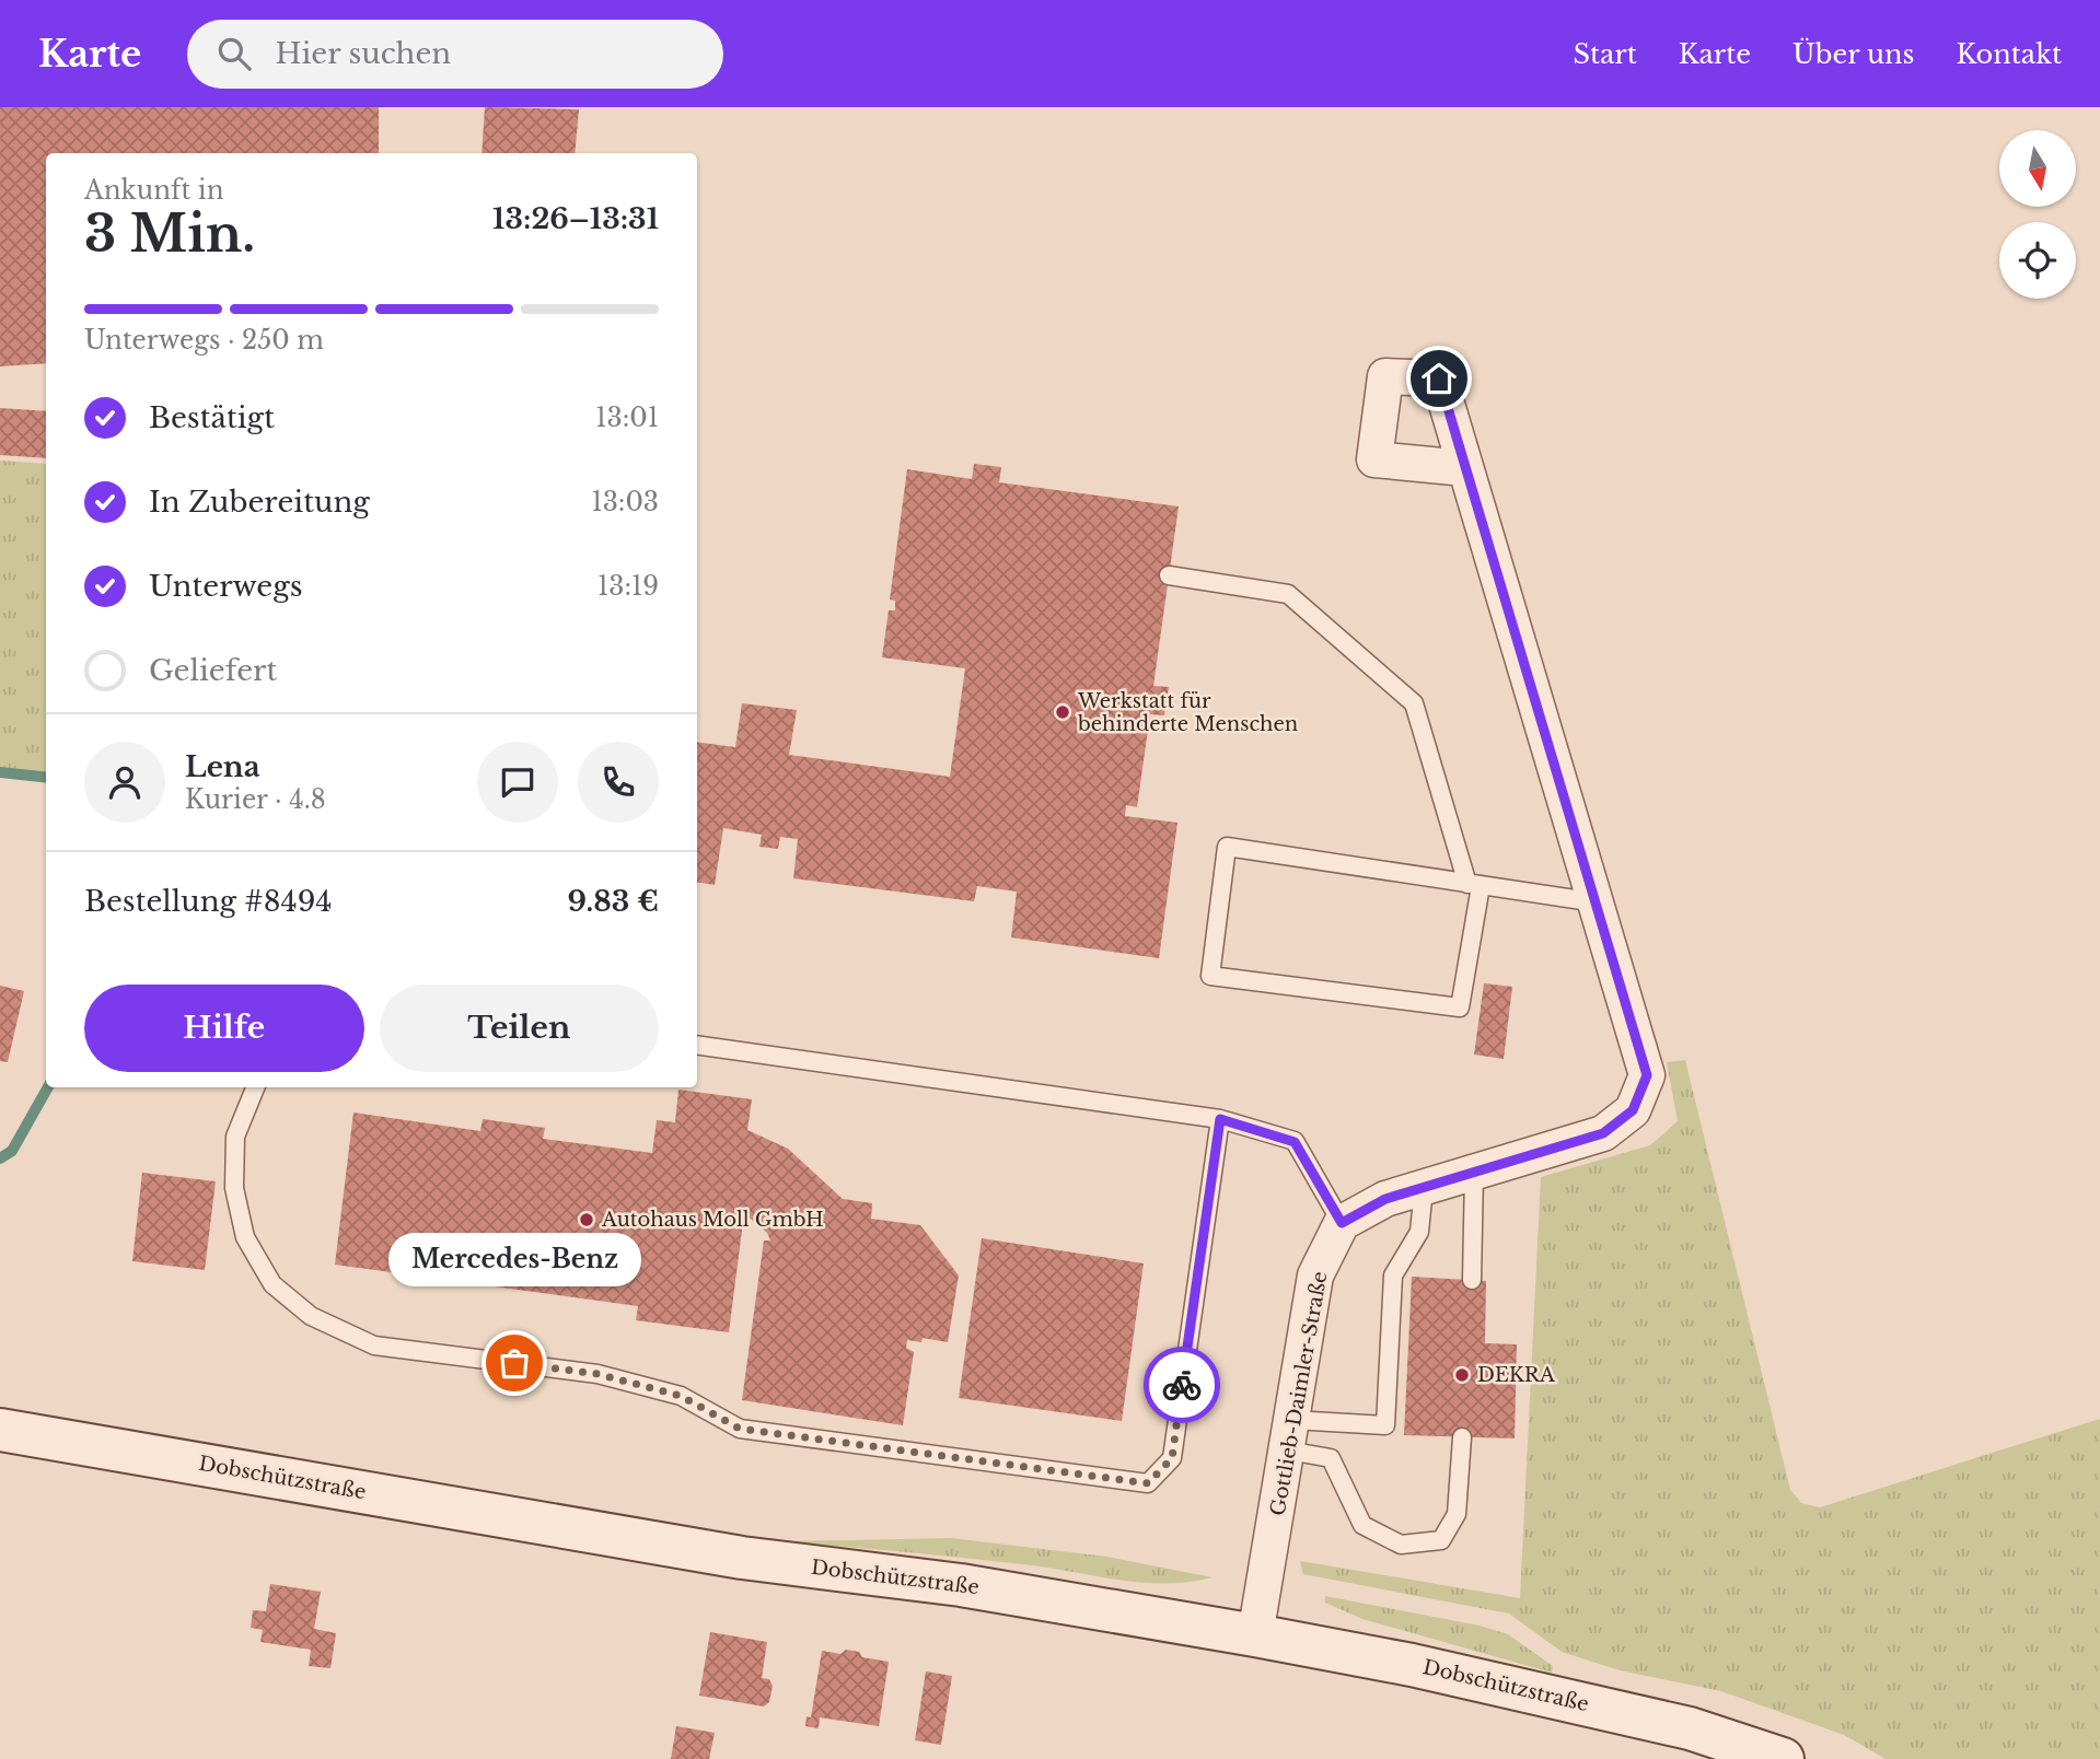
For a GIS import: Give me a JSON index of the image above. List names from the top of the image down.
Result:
{
  "streets": {
    "street": ["Gottlieb-Daimler-Straße", "Dobschützstraße"]
  },
  "crossings": [
    ["Gottlieb-Daimler-Straße", "Dobschützstraße"]
  ],
  "places": [
    "Werkstatt für behinderte Menschen",
    "Autohaus Moll GmbH",
    "Mercedes-Benz",
    "DEKRA"
  ],
  "north": "bottom",
  "page": {
    "header": "Karte",
    "search": "Hier suchen",
    "nav": [
      "Start",
      "Karte",
      "Über uns",
      "Kontakt"
    ],
    "heading": ["3 Min.", "Ankunft in", "13:26–13:31"],
    "panel": [
      "Lena",
      "Kurier · 4.8",
      "Bestellung #8494",
      "9.83 €"
    ],
    "bar": "Unterwegs · 250 m",
    "list": [
      ["Bestätigt", "13:01"],
      ["In Zubereitung", "13:03"],
      ["Unterwegs", "13:19"],
      "Geliefert"
    ],
    "buttons": ["Hilfe", "Teilen"],
    "bubble": "Mercedes-Benz"
  }
}
